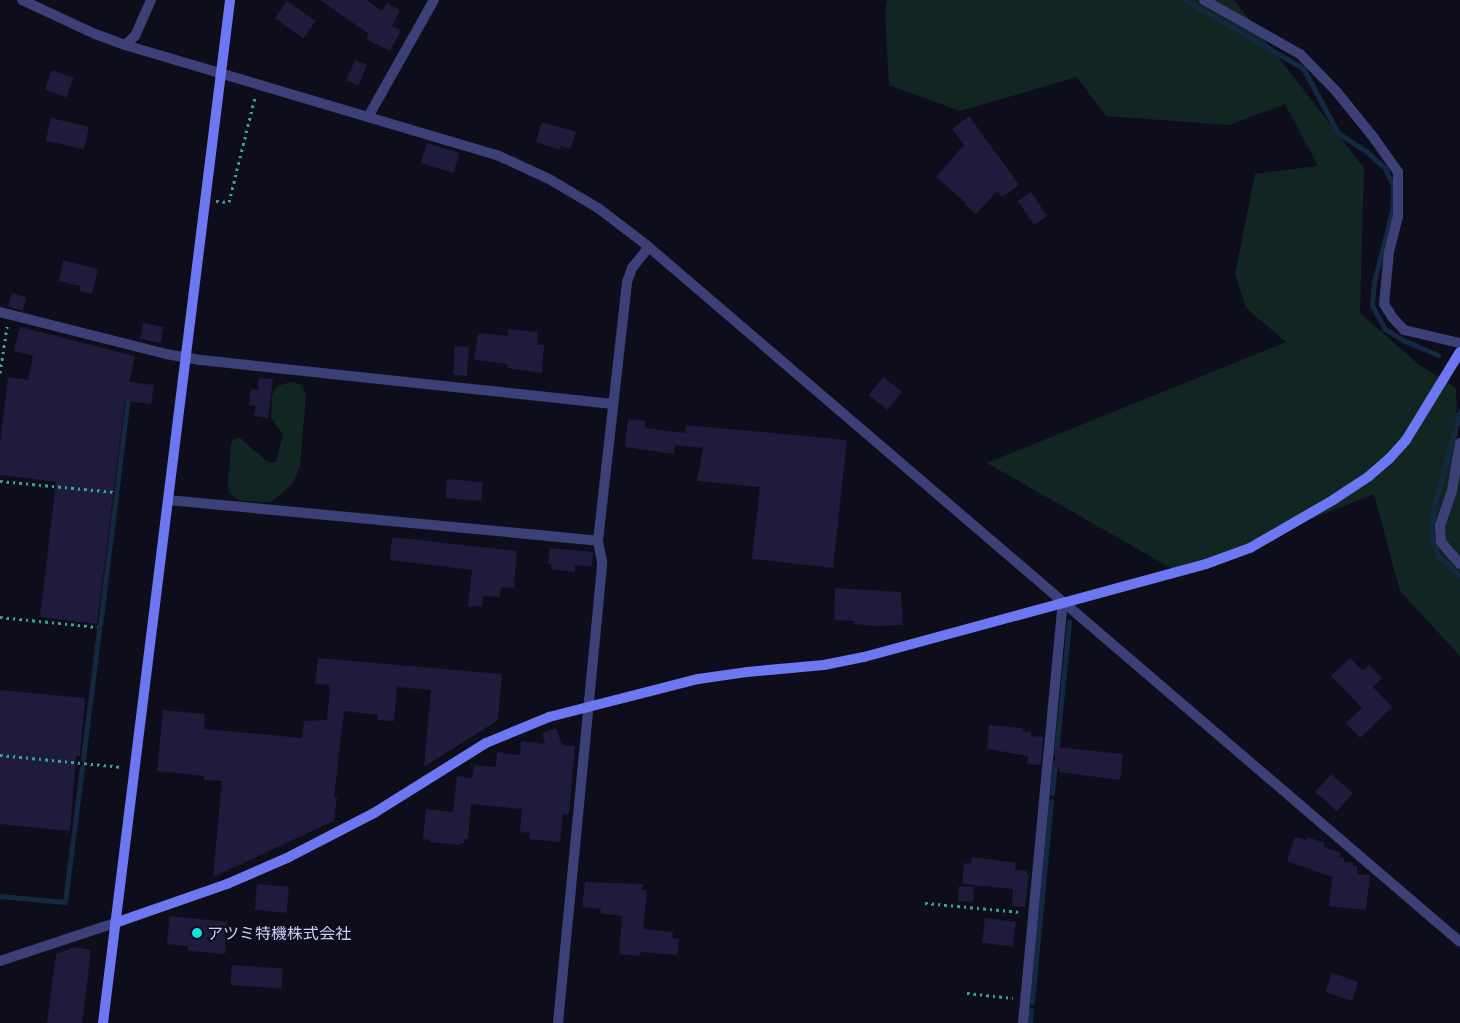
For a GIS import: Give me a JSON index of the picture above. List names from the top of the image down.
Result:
{
  "places": ["アツミ特機株式会社"]
}
